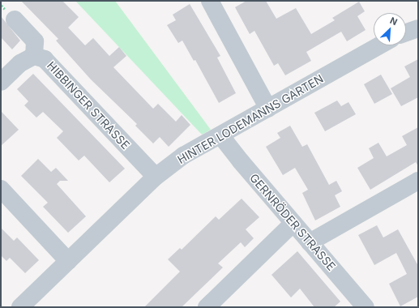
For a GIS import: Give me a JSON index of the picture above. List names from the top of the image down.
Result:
{
  "streets": {
    "street": ["HIBBINGER STRASSE", "HINTER LODEMANNS GARTEN", "GERNRÖDER STRASSE"]
  },
  "crossings": [
    ["HIBBINGER STRASSE", "HINTER LODEMANNS GARTEN"],
    ["HINTER LODEMANNS GARTEN", "GERNRÖDER STRASSE"]
  ],
  "north": "top right"
}
